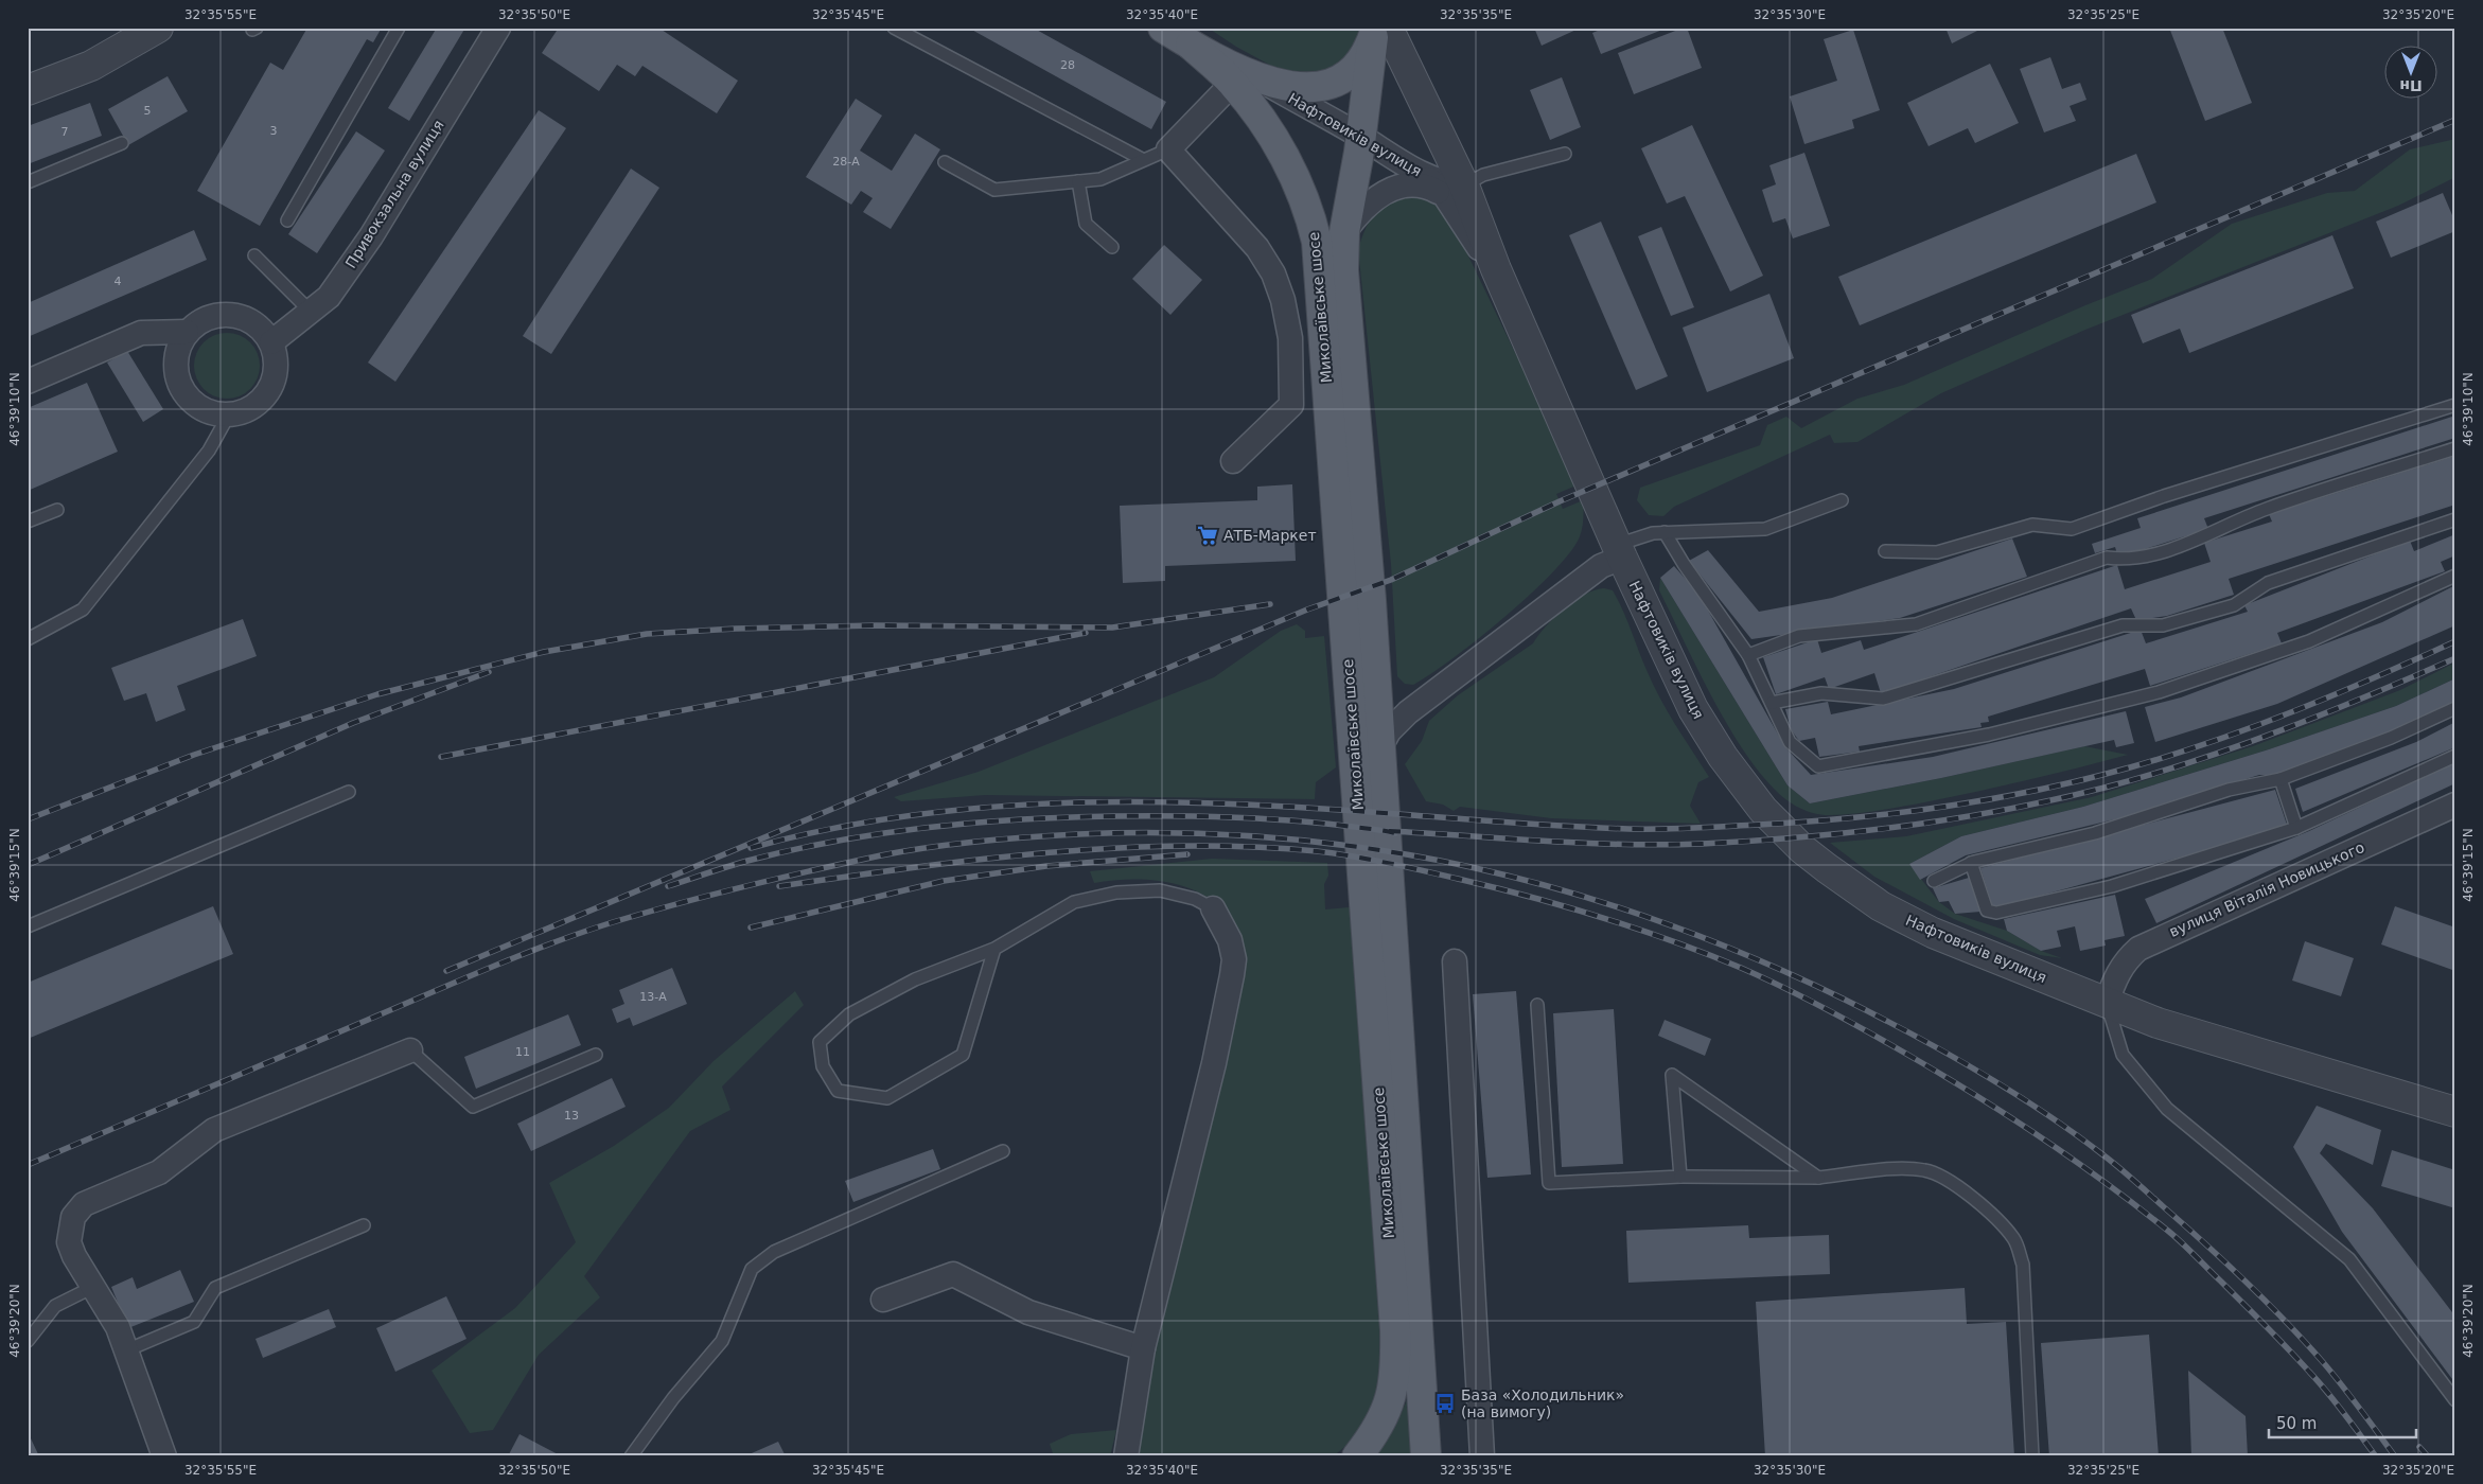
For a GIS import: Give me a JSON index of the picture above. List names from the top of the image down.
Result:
{
  "streets": {
    "main road": ["Миколаївське шосе"],
    "street": ["Нафтовиків вулиця", "Привокзальна вулиця", "вулиця Віталія Новицького"]
  },
  "crossings": [
    ["Нафтовиків вулиця", "Миколаївське шосе"],
    ["Нафтовиків вулиця", "вулиця Віталія Новицького"]
  ],
  "places": {
    "supermarket": ["АТБ-Маркет"],
    "bus stop": ["База «Холодильник» (на вимогу)"]
  },
  "house_numbers": [
    "28",
    "5",
    "3",
    "7",
    "28-А",
    "4",
    "13-А",
    "11",
    "13"
  ],
  "scale_bar": "50 m",
  "north": "bottom",
  "coordinates": [
    "32°35'55\"E",
    "32°35'50\"E",
    "32°35'45\"E",
    "32°35'40\"E",
    "32°35'35\"E",
    "32°35'30\"E",
    "32°35'25\"E",
    "32°35'20\"E",
    "46°39'10\"N",
    "46°39'15\"N",
    "46°39'20\"N"
  ]
}
